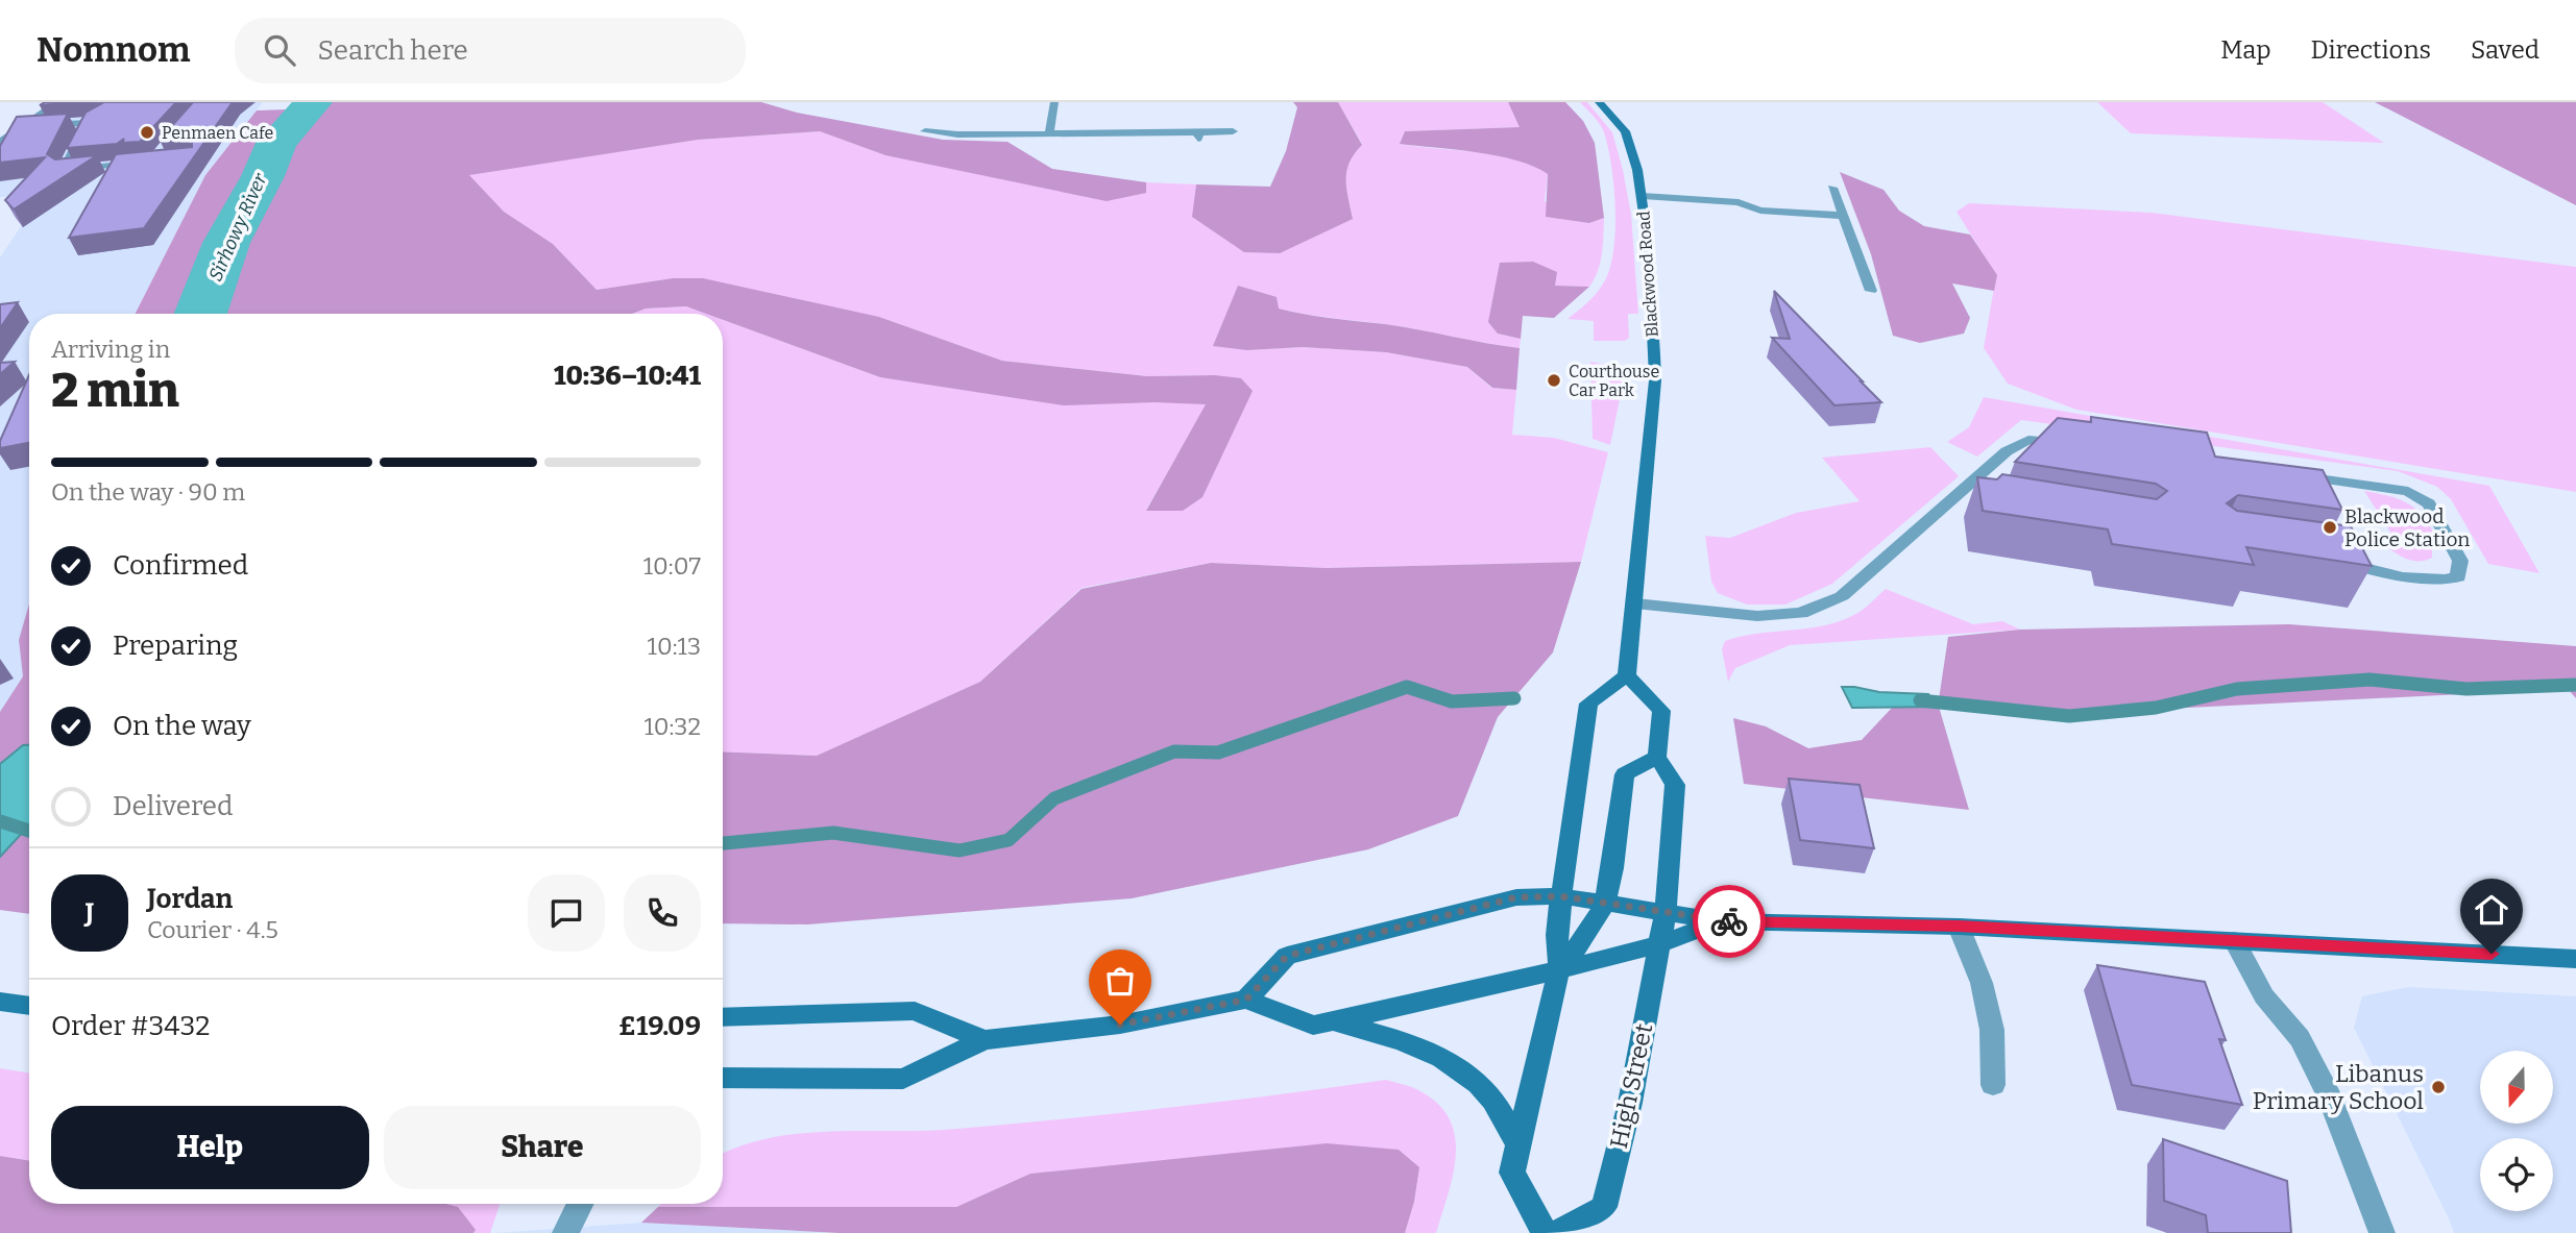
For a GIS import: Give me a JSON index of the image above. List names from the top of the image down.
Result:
{
  "streets": {
    "main road": ["Blackwood Road", "High Street"]
  },
  "water": ["Sirhowy River"],
  "places": [
    "Penmaen Cafe",
    "Courthouse Car Park",
    "Blackwood Police Station",
    "Libanus Primary School"
  ],
  "north": "bottom",
  "page": {
    "header": "Nomnom",
    "search": "Search here",
    "nav": ["Map", "Directions", "Saved"],
    "heading": ["2 min", "Arriving in", "10:36–10:41"],
    "panel": [
      "Jordan",
      "Courier · 4.5",
      "Order #3432",
      "£19.09"
    ],
    "bar": "On the way · 90 m",
    "list": [
      ["Confirmed", "10:07"],
      ["Preparing", "10:13"],
      ["On the way", "10:32"],
      "Delivered"
    ],
    "round": "J",
    "buttons": ["Help", "Share"]
  }
}
